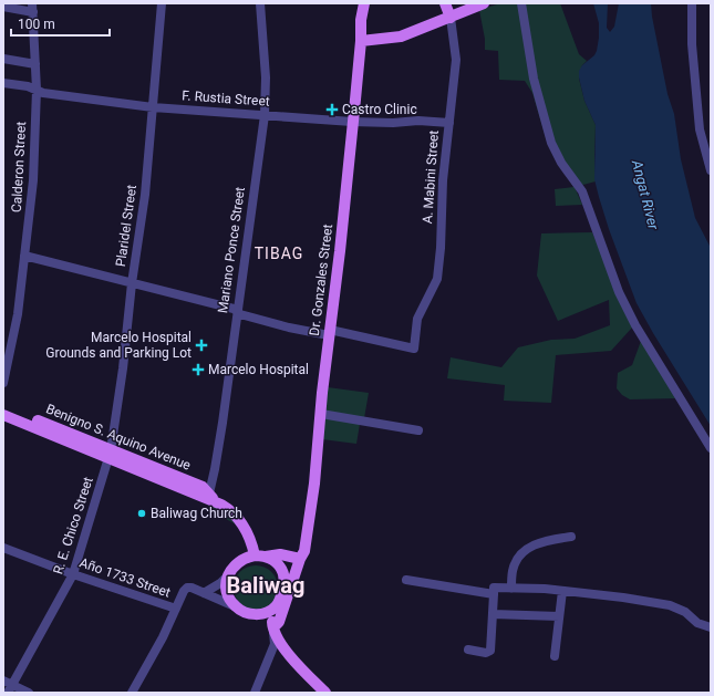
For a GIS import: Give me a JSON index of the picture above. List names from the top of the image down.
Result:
{
  "streets": {
    "main road": ["A. Mabini Street", "Dr. Gonzales Street", "Benigno S. Aquino Avenue"],
    "street": [
      "F. Rustia Street",
      "Calderon Street",
      "Plaridel Street",
      "Mariano Ponce Street",
      "R. E. Chico Street",
      "Año 1733 Street"
    ]
  },
  "crossings": [
    ["F. Rustia Street", "Calderon Street"],
    ["F. Rustia Street", "A. Mabini Street"],
    ["F. Rustia Street", "Plaridel Street"],
    ["F. Rustia Street", "Mariano Ponce Street"],
    ["F. Rustia Street", "Dr. Gonzales Street"],
    ["A. Mabini Street", "Dr. Gonzales Street"],
    ["Plaridel Street", "Benigno S. Aquino Avenue"],
    ["Plaridel Street", "R. E. Chico Street"],
    ["Mariano Ponce Street", "Benigno S. Aquino Avenue"],
    ["Benigno S. Aquino Avenue", "R. E. Chico Street"],
    ["R. E. Chico Street", "Año 1733 Street"]
  ],
  "districts": ["TIBAG", "Baliwag"],
  "water": ["Angat River"],
  "places": {
    "health": ["Castro Clinic", "Marcelo Hospital Grounds and Parking Lot", "Marcelo Hospital"],
    "other": ["Baliwag Church"]
  },
  "scale_bar": "100 m"
}
